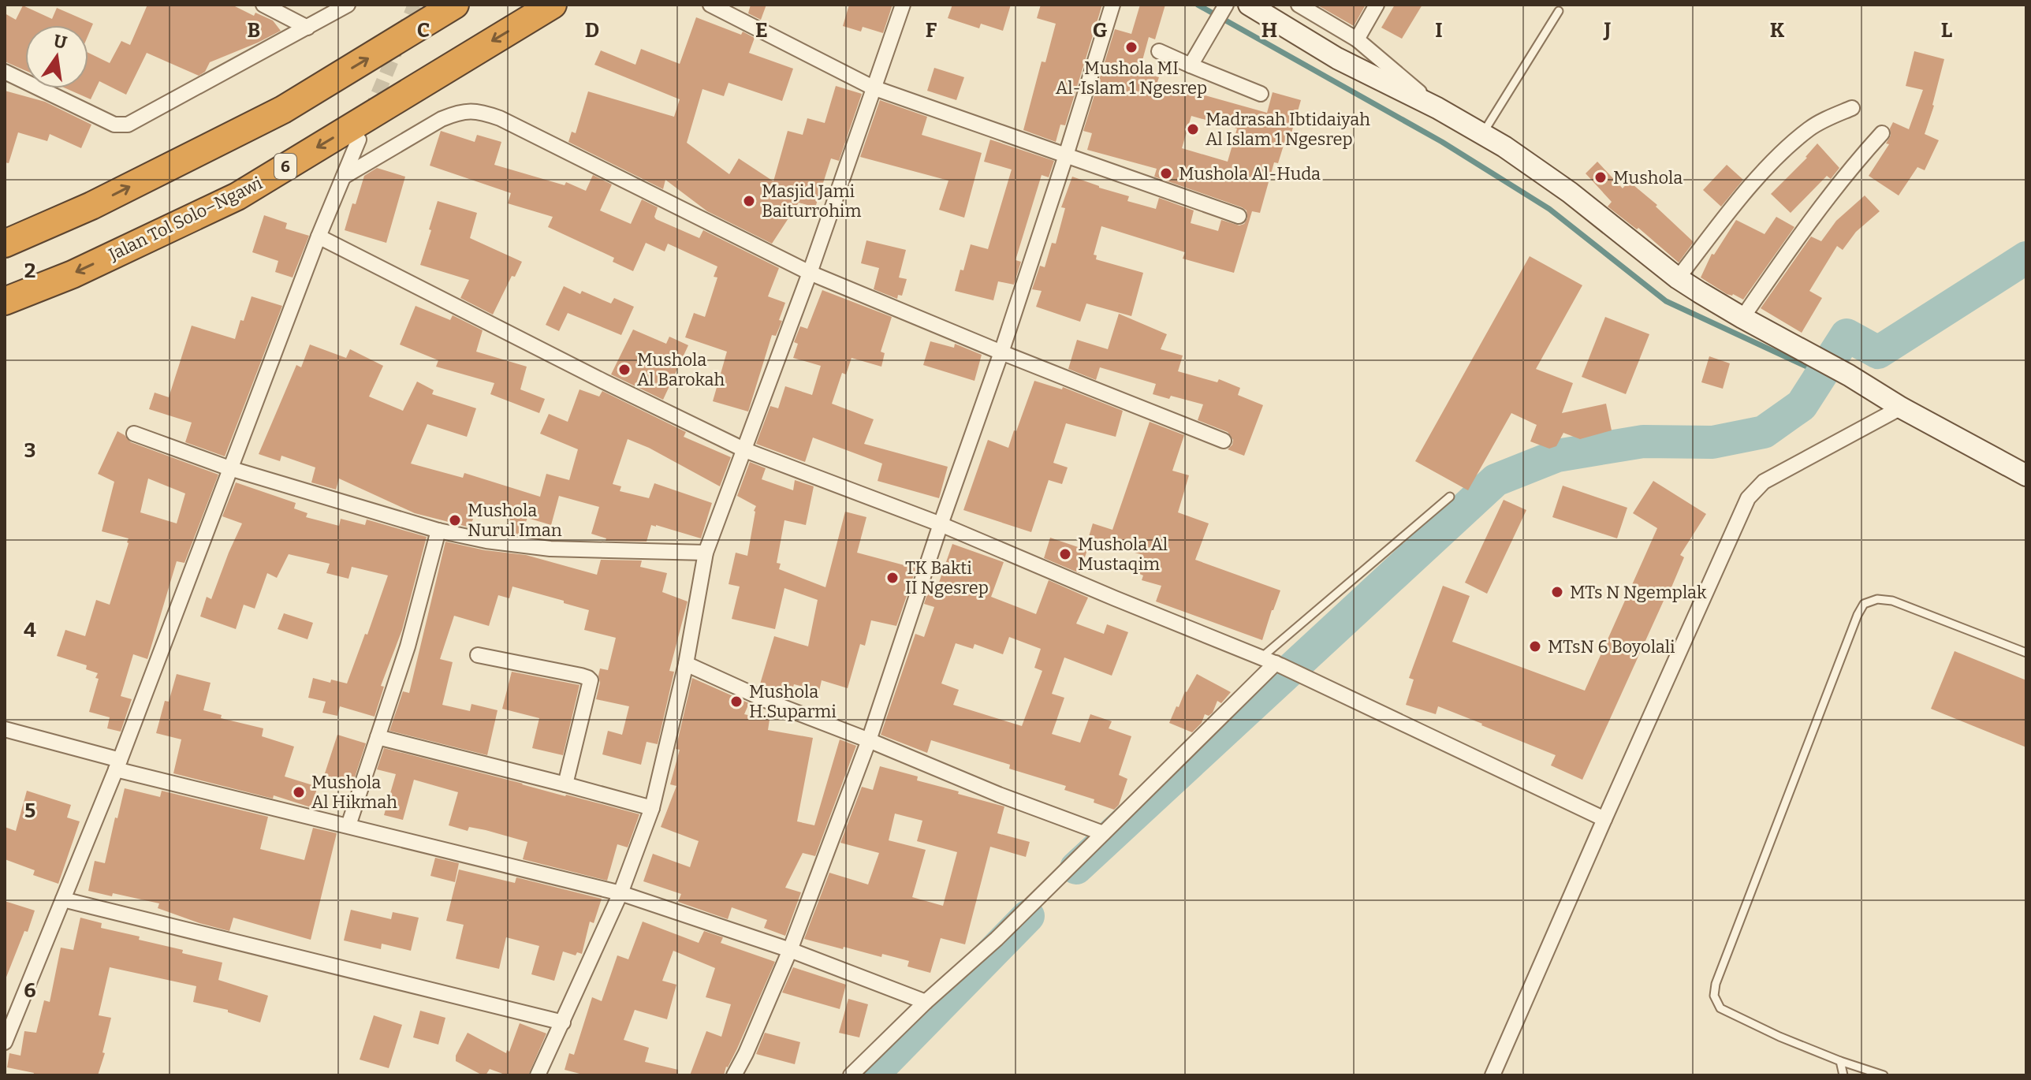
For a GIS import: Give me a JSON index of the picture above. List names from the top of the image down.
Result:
{
  "streets": {
    "highway": ["6", "Jalan Tol Solo–Ngawi"]
  },
  "places": [
    "Mushola MI Al-Islam 1 Ngesrep",
    "Madrasah Ibtidaiyah Al Islam 1 Ngesrep",
    "Mushola Al-Huda",
    "Mushola",
    "Masjid Jami Baiturrohim",
    "Mushola Al Barokah",
    "Mushola Nurul Iman",
    "Mushola Al Mustaqim",
    "TK Bakti II Ngesrep",
    "MTs N Ngemplak",
    "MTsN 6 Boyolali",
    "Mushola H.Suparmi",
    "Mushola Al Hikmah"
  ],
  "north": "top",
  "grid": {
    "columns": [
      "B",
      "C",
      "D",
      "E",
      "F",
      "G",
      "H",
      "I",
      "J",
      "K",
      "L"
    ],
    "rows": [
      "2",
      "3",
      "4",
      "5",
      "6"
    ]
  }
}
